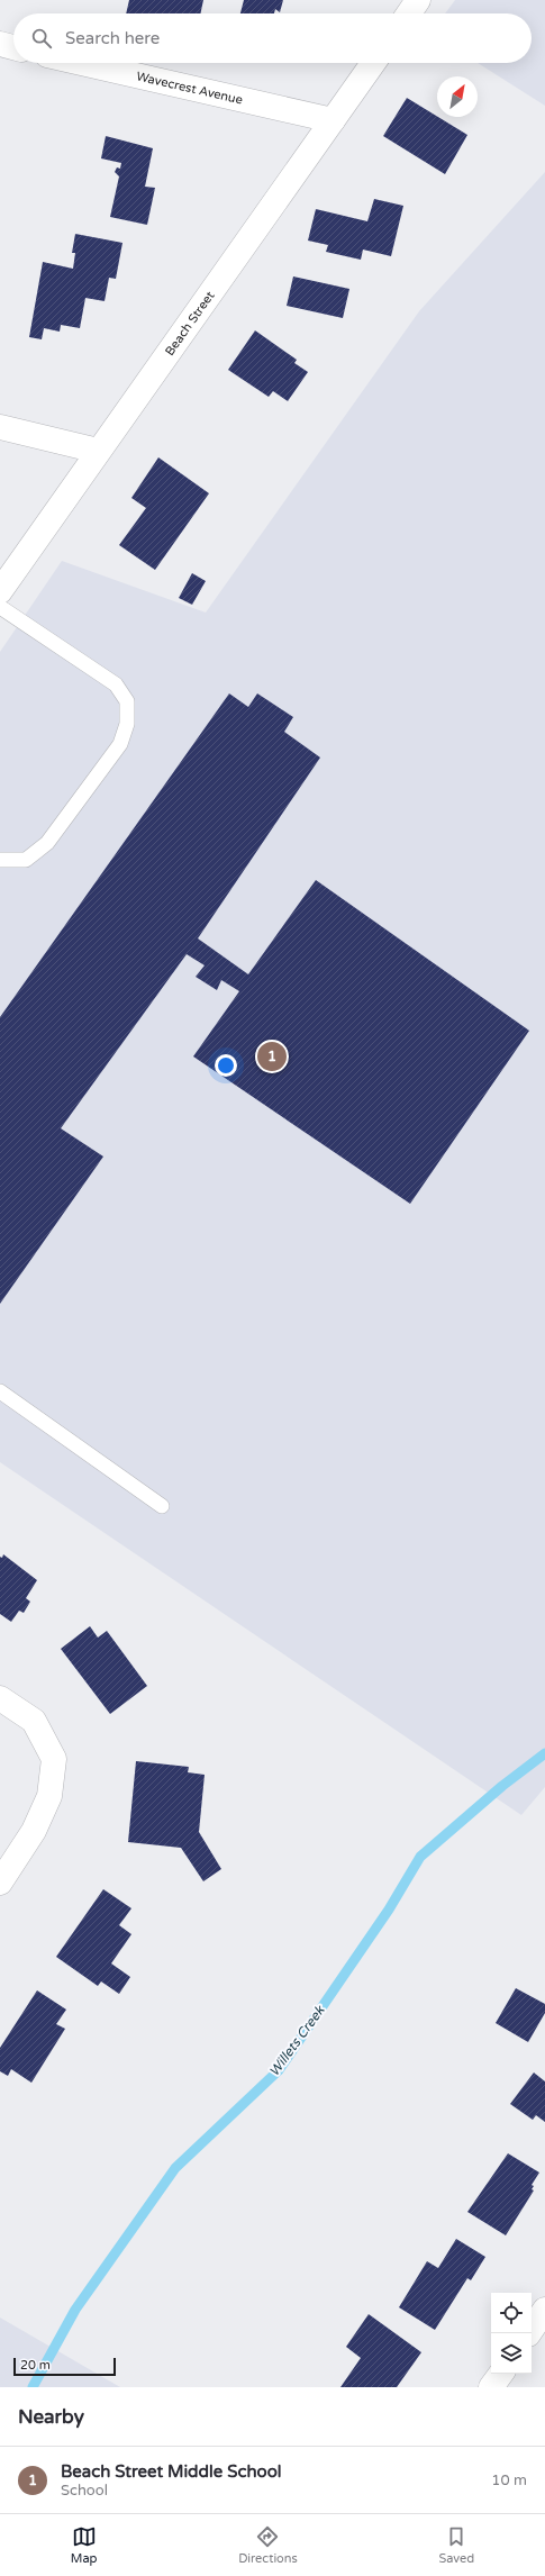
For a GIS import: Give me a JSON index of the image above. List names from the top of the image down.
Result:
{
  "streets": {
    "street": ["Wavecrest Avenue", "Beach Street"]
  },
  "crossings": [
    ["Wavecrest Avenue", "Beach Street"]
  ],
  "water": ["Willets Creek"],
  "scale_bar": "20 m",
  "north": "top right",
  "page": {
    "search": "Search here",
    "pins": "1",
    "scale": "20 m",
    "heading": "Nearby",
    "list": [
      {
        "mark": "1",
        "name": "Beach Street Middle School",
        "note": "School",
        "value": "10 m"
      }
    ],
    "nav": ["Map", "Directions", "Saved"]
  }
}
